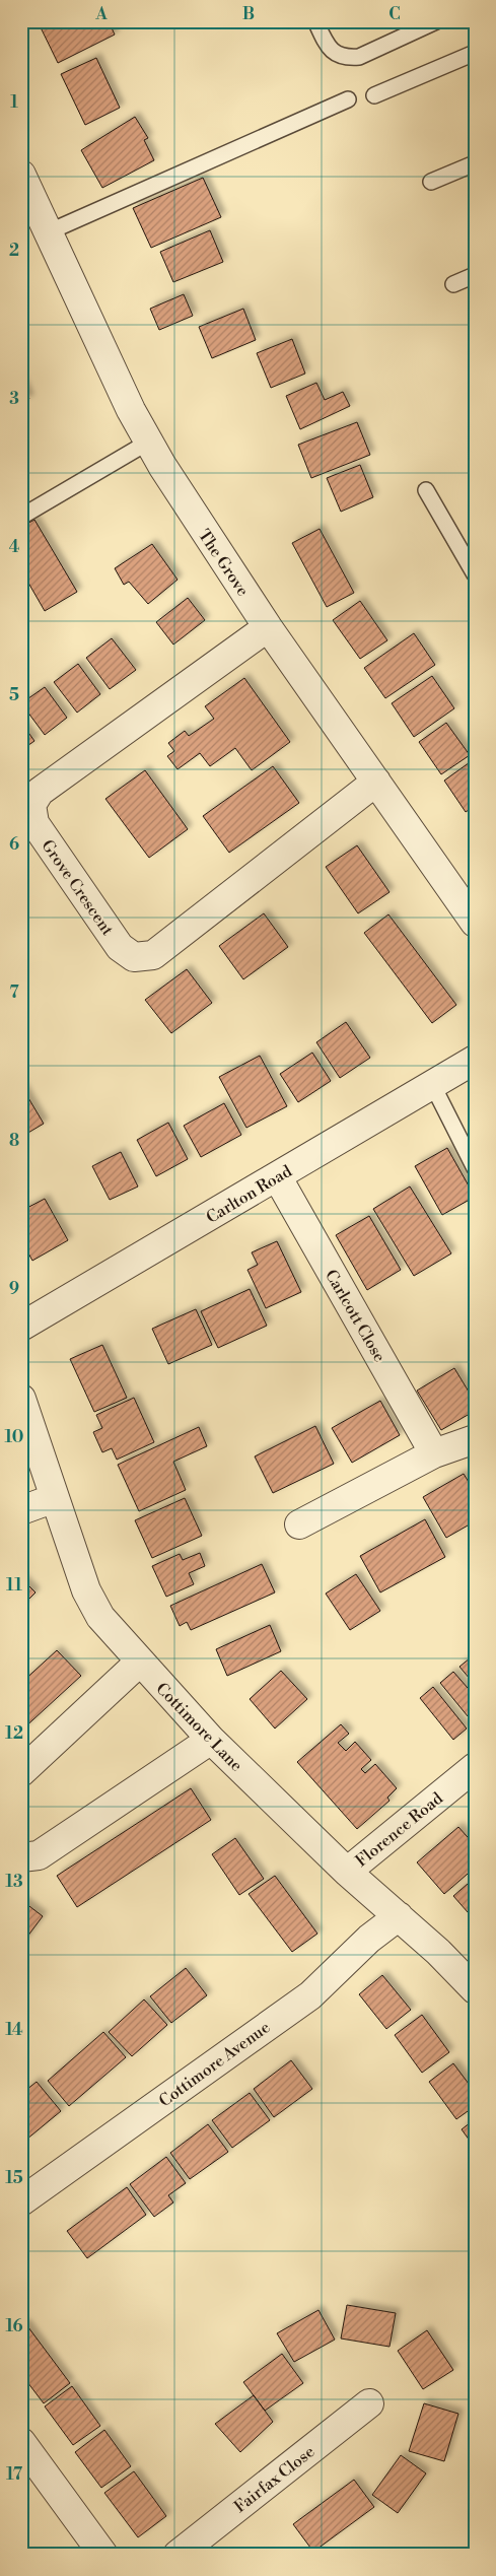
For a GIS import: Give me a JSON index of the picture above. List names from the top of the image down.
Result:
{
  "streets": {
    "street": [
      "The Grove",
      "Grove Crescent",
      "Carlton Road",
      "Carlcott Close",
      "Cottimore Lane",
      "Florence Road",
      "Cottimore Avenue",
      "Fairfax Close"
    ]
  },
  "crossings": [
    ["The Grove", "Grove Crescent"],
    ["Carlton Road", "Carlcott Close"],
    ["Cottimore Lane", "Florence Road"],
    ["Cottimore Lane", "Cottimore Avenue"]
  ],
  "grid": {
    "columns": ["A", "B", "C"],
    "rows": [
      "1",
      "2",
      "3",
      "4",
      "5",
      "6",
      "7",
      "8",
      "9",
      "10",
      "11",
      "12",
      "13",
      "14",
      "15",
      "16",
      "17"
    ]
  }
}
